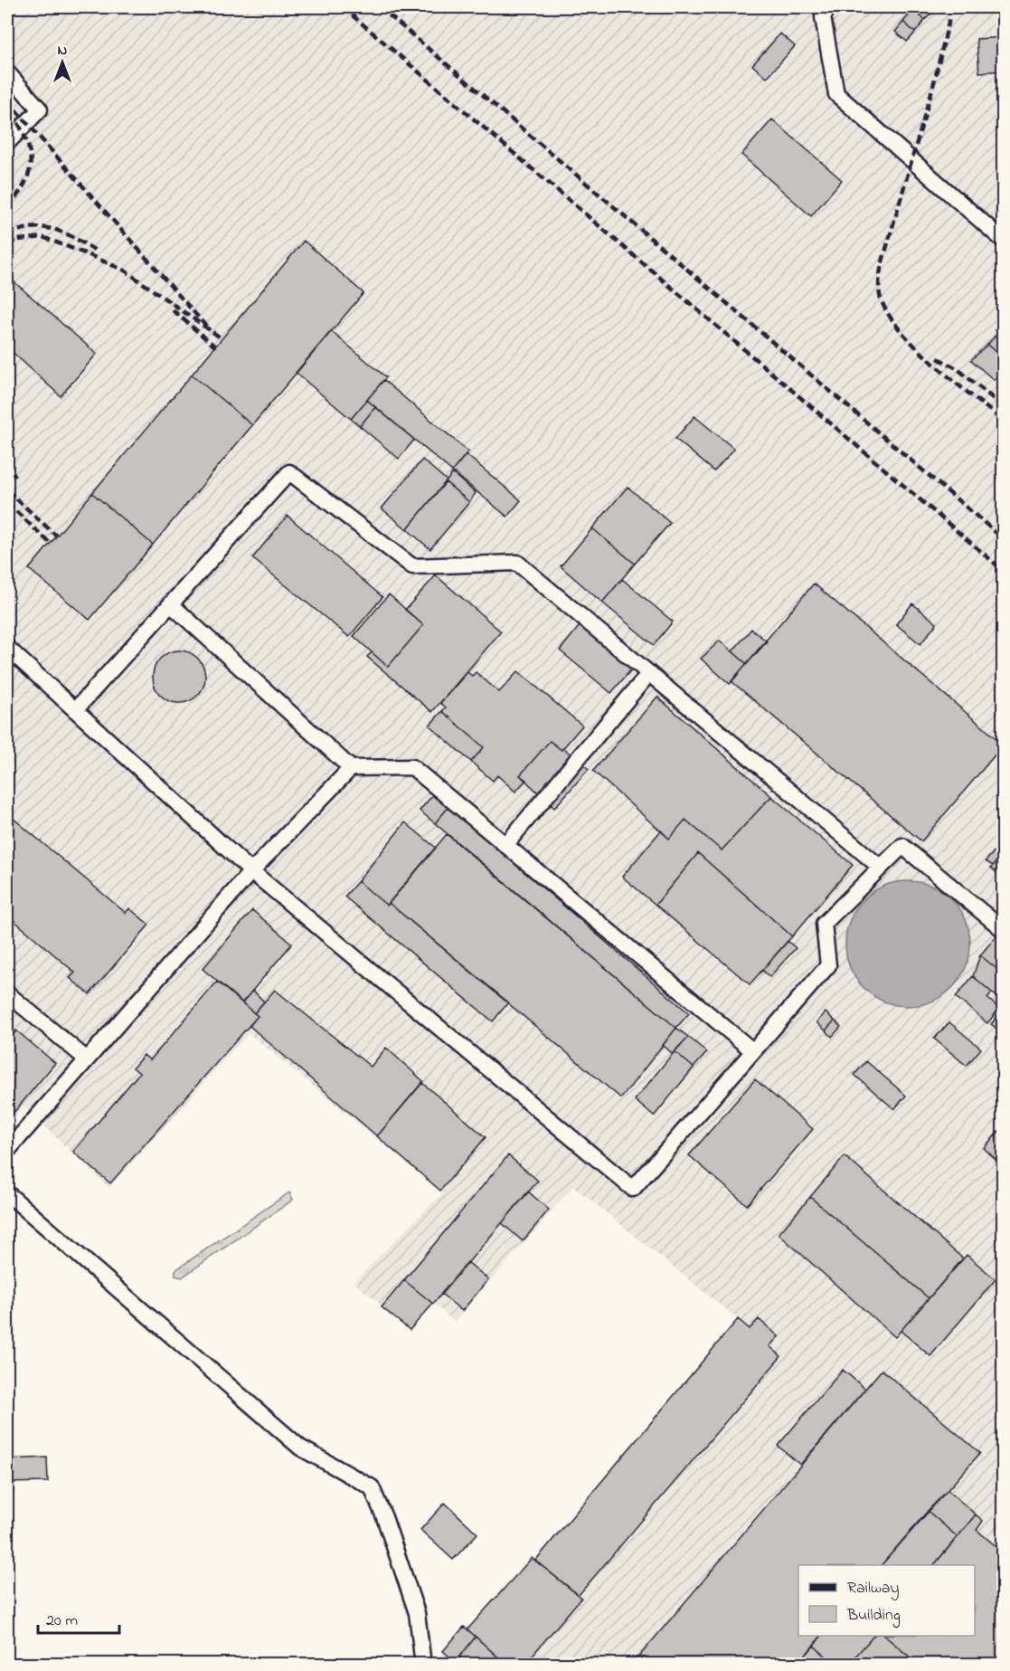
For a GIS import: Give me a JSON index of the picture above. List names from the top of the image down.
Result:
{
  "legend": ["Railway", "Building"],
  "scale_bar": "20 m",
  "north": "top"
}
